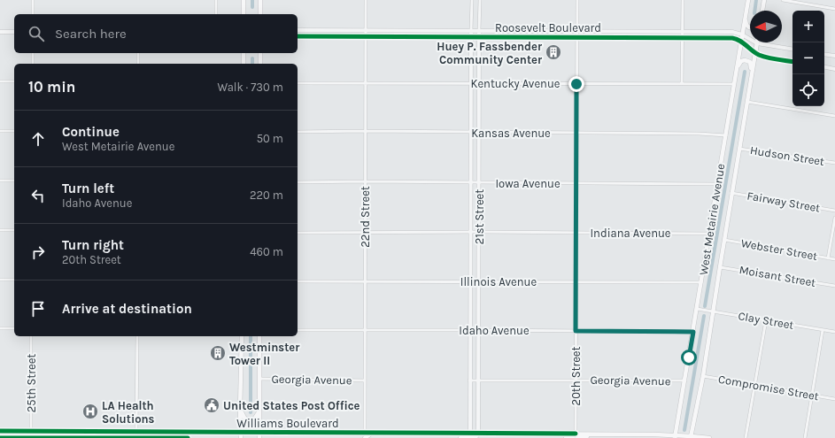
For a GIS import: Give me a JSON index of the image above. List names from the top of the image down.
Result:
{
  "streets": {
    "main road": ["West Metairie Avenue", "Williams Boulevard"],
    "street": [
      "Roosevelt Boulevard",
      "Kentucky Avenue",
      "Kansas Avenue",
      "Hudson Street",
      "Iowa Avenue",
      "Fairway Street",
      "22nd Street",
      "21st Street",
      "Indiana Avenue",
      "Webster Street",
      "Moisant Street",
      "Illinois Avenue",
      "Clay Street",
      "Idaho Avenue",
      "20th Street",
      "Georgia Avenue",
      "25th Street",
      "Compromise Street"
    ]
  },
  "crossings": [
    ["Roosevelt Boulevard", "22nd Street"],
    ["Roosevelt Boulevard", "21st Street"],
    ["Roosevelt Boulevard", "West Metairie Avenue"],
    ["Roosevelt Boulevard", "20th Street"],
    ["Kentucky Avenue", "22nd Street"],
    ["Kentucky Avenue", "21st Street"],
    ["Kentucky Avenue", "West Metairie Avenue"],
    ["Kentucky Avenue", "20th Street"],
    ["Kansas Avenue", "22nd Street"],
    ["Kansas Avenue", "21st Street"],
    ["Kansas Avenue", "West Metairie Avenue"],
    ["Kansas Avenue", "20th Street"],
    ["Hudson Street", "West Metairie Avenue"],
    ["Iowa Avenue", "22nd Street"],
    ["Iowa Avenue", "21st Street"],
    ["Iowa Avenue", "West Metairie Avenue"],
    ["Iowa Avenue", "20th Street"],
    ["Fairway Street", "West Metairie Avenue"],
    ["22nd Street", "Indiana Avenue"],
    ["22nd Street", "Illinois Avenue"],
    ["22nd Street", "Idaho Avenue"],
    ["22nd Street", "Georgia Avenue"],
    ["22nd Street", "Williams Boulevard"],
    ["21st Street", "Indiana Avenue"],
    ["21st Street", "Illinois Avenue"],
    ["21st Street", "Idaho Avenue"],
    ["21st Street", "Georgia Avenue"],
    ["21st Street", "Williams Boulevard"],
    ["West Metairie Avenue", "Indiana Avenue"],
    ["West Metairie Avenue", "Webster Street"],
    ["West Metairie Avenue", "Moisant Street"],
    ["West Metairie Avenue", "Illinois Avenue"],
    ["West Metairie Avenue", "Clay Street"],
    ["West Metairie Avenue", "Idaho Avenue"],
    ["West Metairie Avenue", "Georgia Avenue"],
    ["West Metairie Avenue", "Compromise Street"],
    ["West Metairie Avenue", "Williams Boulevard"],
    ["Indiana Avenue", "20th Street"],
    ["Illinois Avenue", "20th Street"],
    ["Idaho Avenue", "20th Street"],
    ["20th Street", "Georgia Avenue"],
    ["20th Street", "Williams Boulevard"],
    ["25th Street", "Williams Boulevard"]
  ],
  "places": {
    "building": ["Huey P. Fassbender Community Center", "Westminster Tower II"],
    "public building": ["United States Post Office"],
    "hospital": ["LA Health Solutions"]
  },
  "north": "left",
  "page": {
    "map_buttons": ["+", "−"],
    "search": "Search here",
    "heading": ["10 min", "Walk · 730 m"],
    "list": [
      ["Continue", "West Metairie Avenue", "50 m"],
      ["Turn left", "Idaho Avenue", "220 m"],
      ["Turn right", "20th Street", "460 m"],
      "Arrive at destination"
    ]
  }
}
